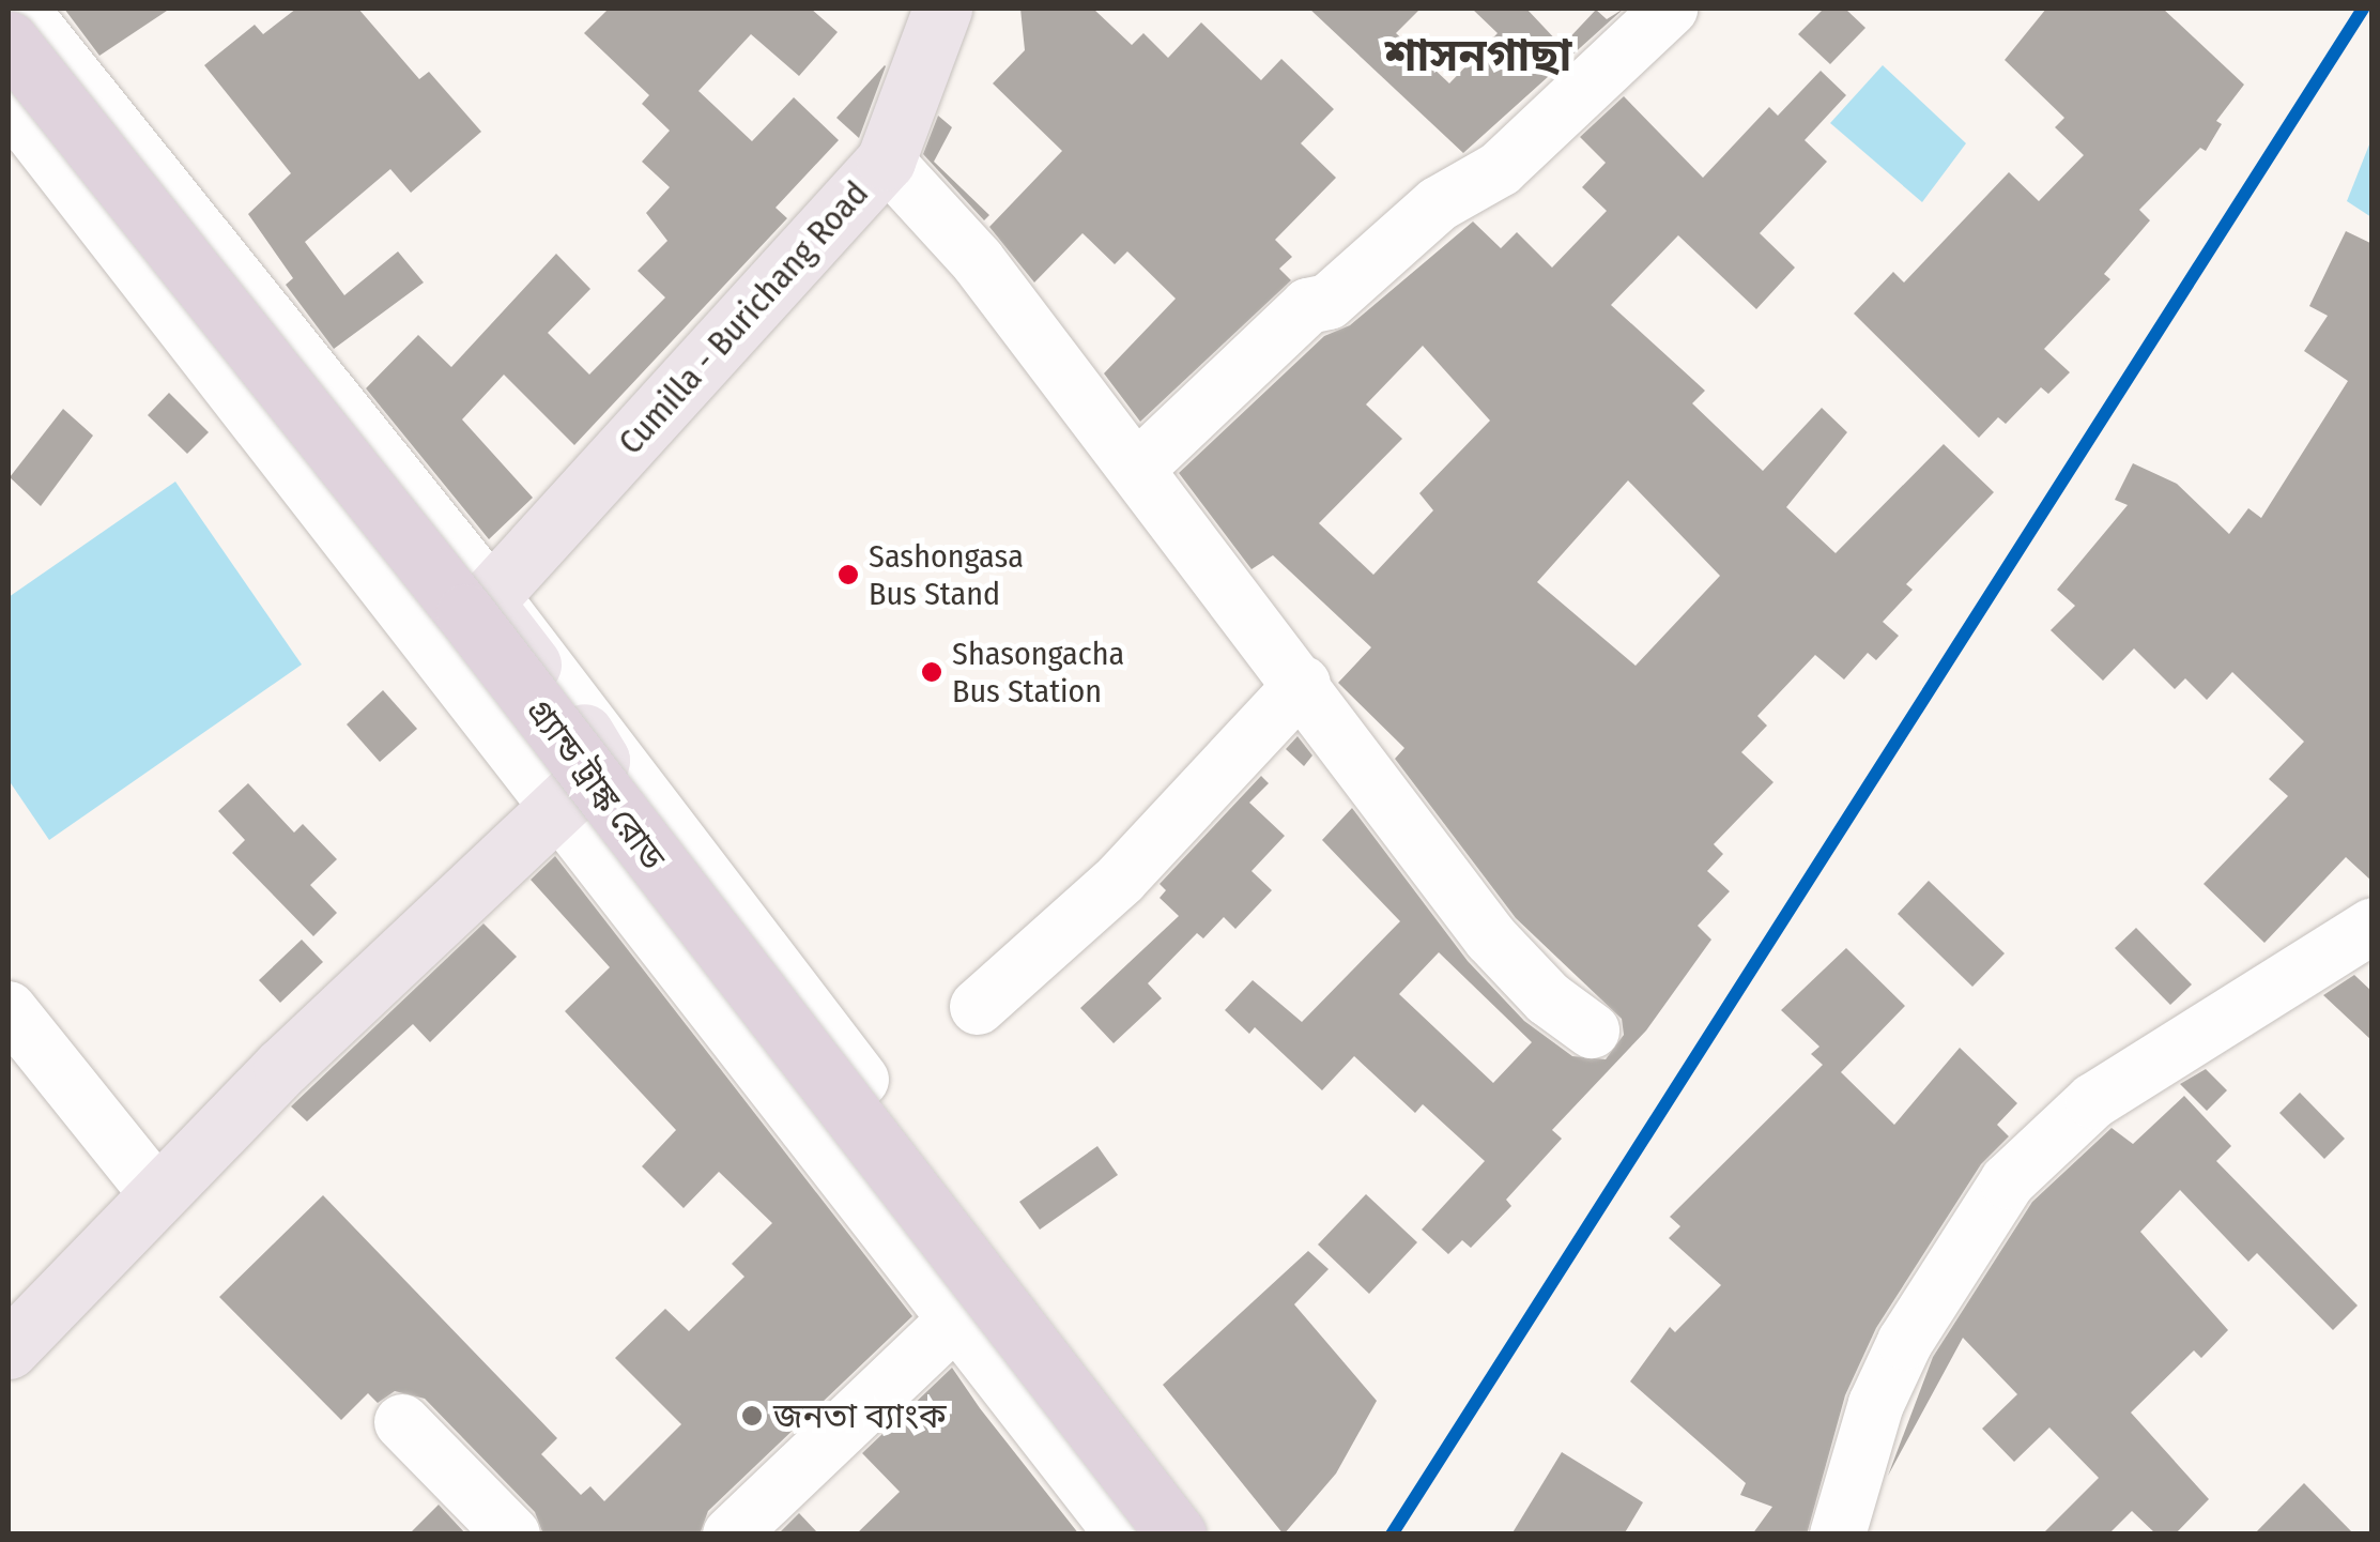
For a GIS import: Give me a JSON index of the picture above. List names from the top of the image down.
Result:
{
  "streets": {
    "highway": ["গ্র্যান্ড ট্রাঙ্ক রোড"],
    "main road": ["Cumilla - Burichang Road"]
  },
  "districts": ["শাসনগাছা"],
  "places": ["Sashongasa Bus Stand", "Shasongacha Bus Station", "জনতা ব্যাংক"]
}
